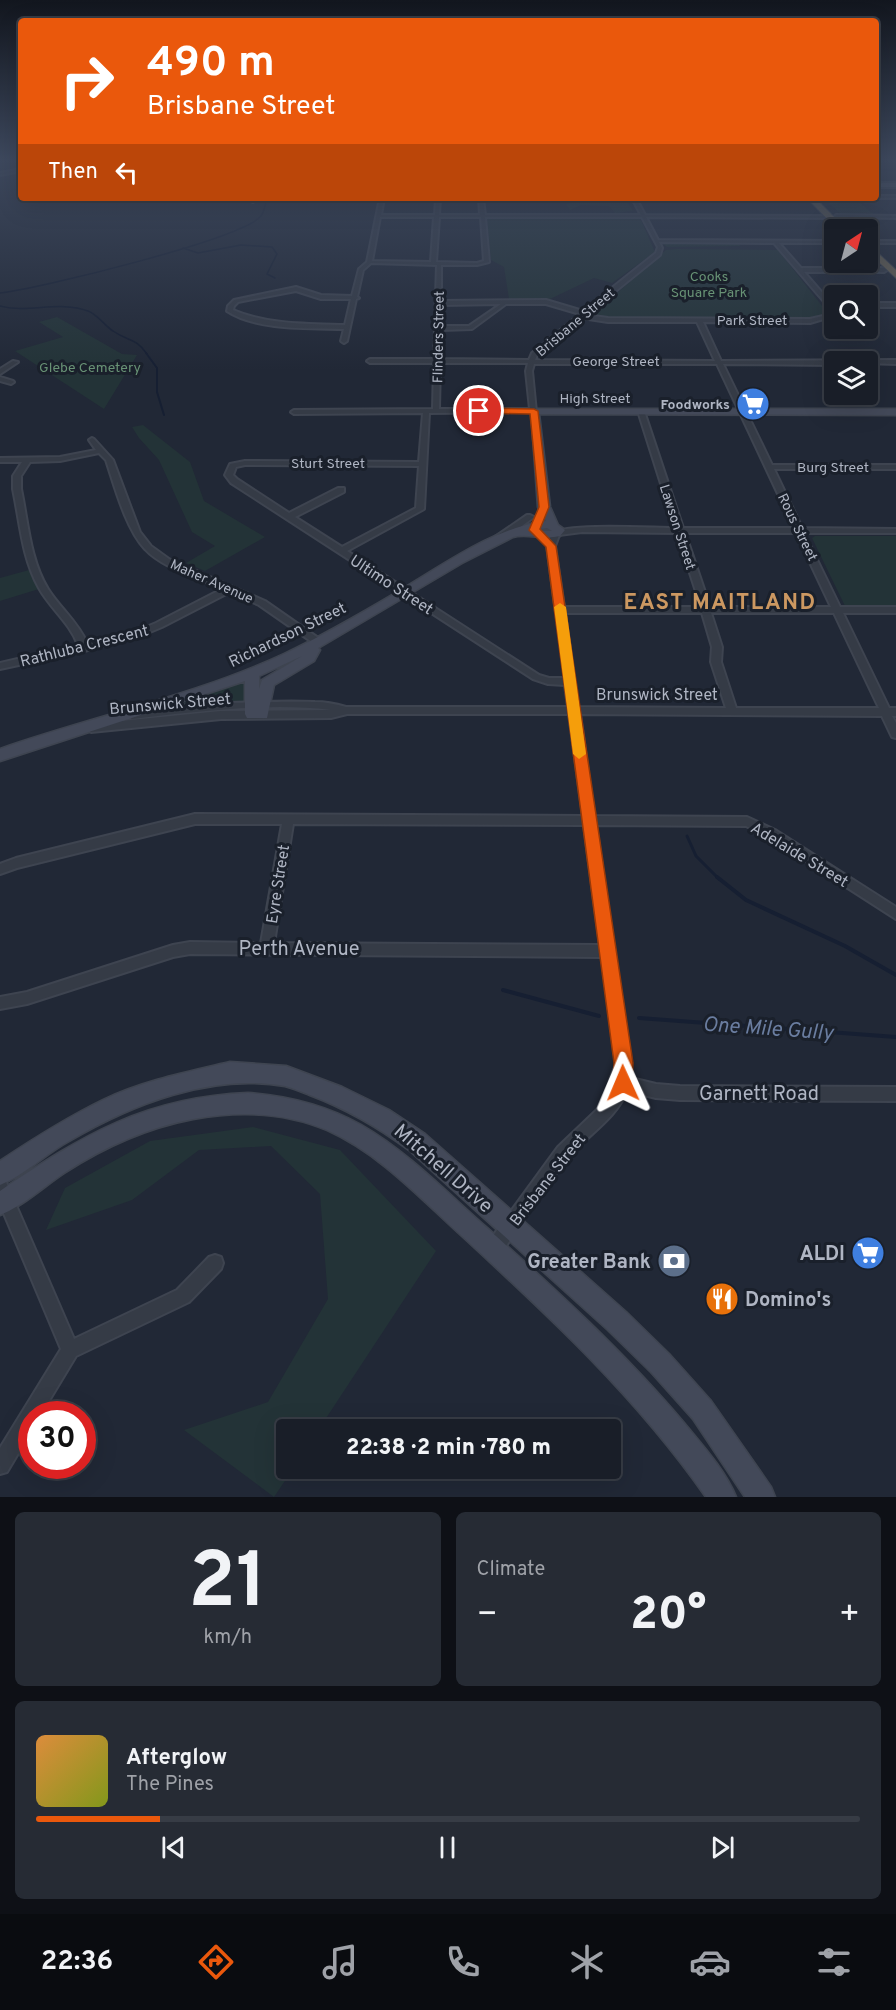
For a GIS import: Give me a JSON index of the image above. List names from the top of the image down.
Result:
{
  "streets": {
    "main road": [
      "Brisbane Street",
      "High Street",
      "Richardson Street",
      "Brunswick Street",
      "Mitchell Drive"
    ],
    "street": [
      "Park Street",
      "Flinders Street",
      "George Street",
      "Sturt Street",
      "Burg Street",
      "Lawson Street",
      "Rous Street",
      "Maher Avenue",
      "Ultimo Street",
      "Rathluba Crescent",
      "Adelaide Street",
      "Eyre Street",
      "Perth Avenue",
      "Garnett Road"
    ]
  },
  "crossings": [
    ["Park Street", "Brisbane Street"],
    ["Park Street", "Flinders Street"],
    ["Park Street", "Rous Street"],
    ["Brisbane Street", "George Street"],
    ["Brisbane Street", "High Street"],
    ["Brisbane Street", "Ultimo Street"],
    ["Brisbane Street", "Richardson Street"],
    ["Brisbane Street", "Brunswick Street"],
    ["Brisbane Street", "Adelaide Street"],
    ["Brisbane Street", "Perth Avenue"],
    ["Brisbane Street", "Garnett Road"],
    ["Brisbane Street", "Mitchell Drive"],
    ["Flinders Street", "George Street"],
    ["Flinders Street", "High Street"],
    ["George Street", "Rous Street"],
    ["High Street", "Lawson Street"],
    ["High Street", "Rous Street"],
    ["Sturt Street", "Ultimo Street"],
    ["Burg Street", "Rous Street"],
    ["Lawson Street", "Brunswick Street"],
    ["Rous Street", "Brunswick Street"],
    ["Maher Avenue", "Richardson Street"],
    ["Maher Avenue", "Rathluba Crescent"],
    ["Ultimo Street", "Richardson Street"],
    ["Richardson Street", "Brunswick Street"],
    ["Eyre Street", "Perth Avenue"]
  ],
  "districts": ["EAST MAITLAND"],
  "water": ["One Mile Gully"],
  "parks": ["Cooks Square Park", "Glebe Cemetery"],
  "places": {
    "supermarket": ["Foodworks", "ALDI"],
    "bank": ["Greater Bank"],
    "restaurant": ["Domino's"]
  },
  "north": "top right",
  "page": {
    "turn": ["490 m", "Brisbane Street"],
    "then": "Then",
    "limit": "30",
    "trip": "22:38 · 2 min · 780 m",
    "tile": [
      ["21", "km/h"],
      "Climate"
    ],
    "heat": ["−", "20°", "+"],
    "song": ["Afterglow", "The Pines"],
    "tabs": "22:36"
  }
}
